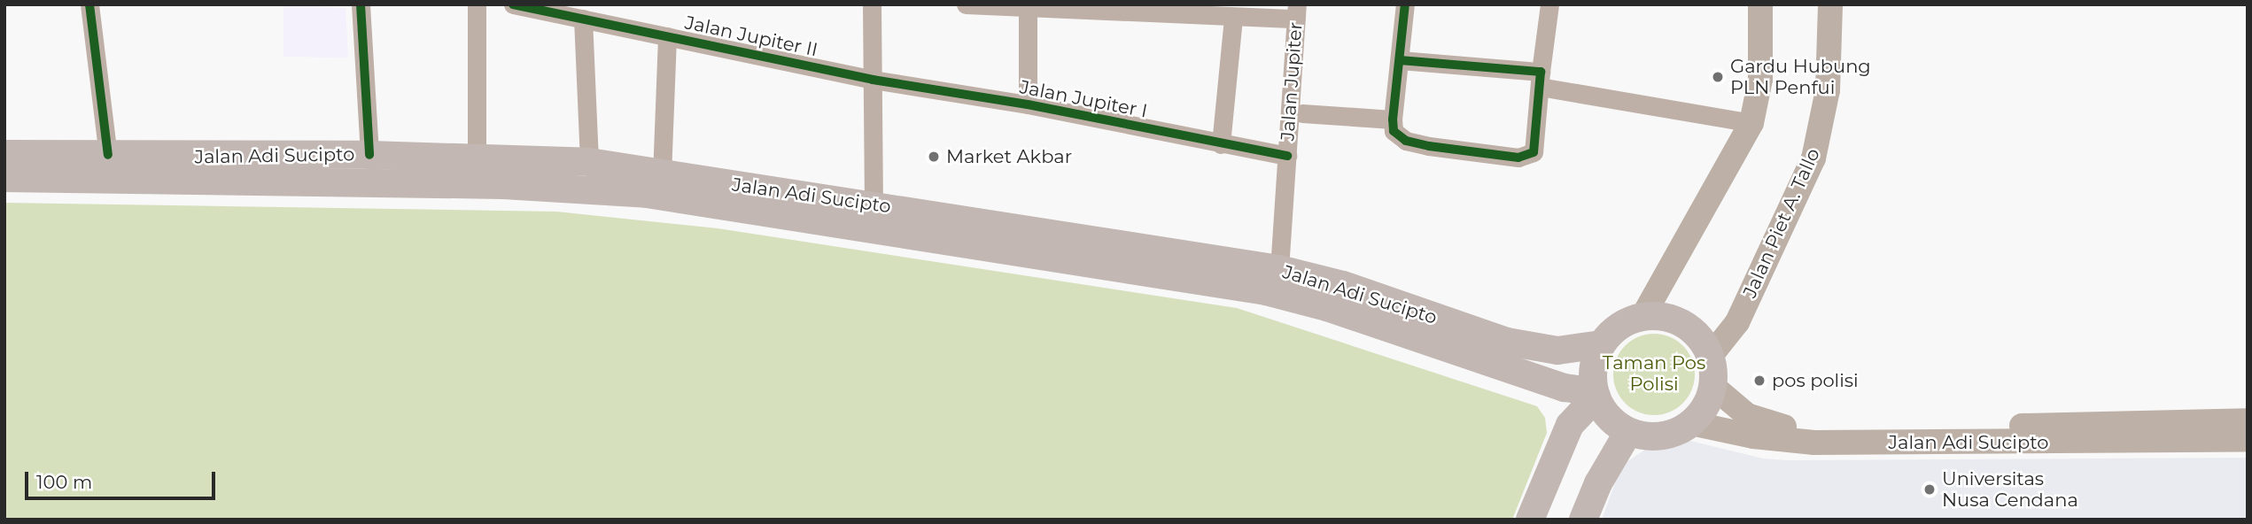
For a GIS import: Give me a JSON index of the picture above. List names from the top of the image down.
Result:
{
  "streets": {
    "highway": ["Jalan Adi Sucipto"],
    "main road": ["Jalan Piet A. Tallo"],
    "street": ["Jalan Jupiter II", "Jalan Jupiter", "Jalan Jupiter I"]
  },
  "crossings": [
    ["Jalan Jupiter II", "Jalan Jupiter I"],
    ["Jalan Jupiter", "Jalan Jupiter I"],
    ["Jalan Jupiter", "Jalan Adi Sucipto"],
    ["Jalan Adi Sucipto", "Jalan Piet A. Tallo"]
  ],
  "parks": ["Taman Pos Polisi"],
  "places": [
    "Gardu Hubung PLN Penfui",
    "Market Akbar",
    "pos polisi",
    "Universitas Nusa Cendana"
  ],
  "scale_bar": "100 m"
}
